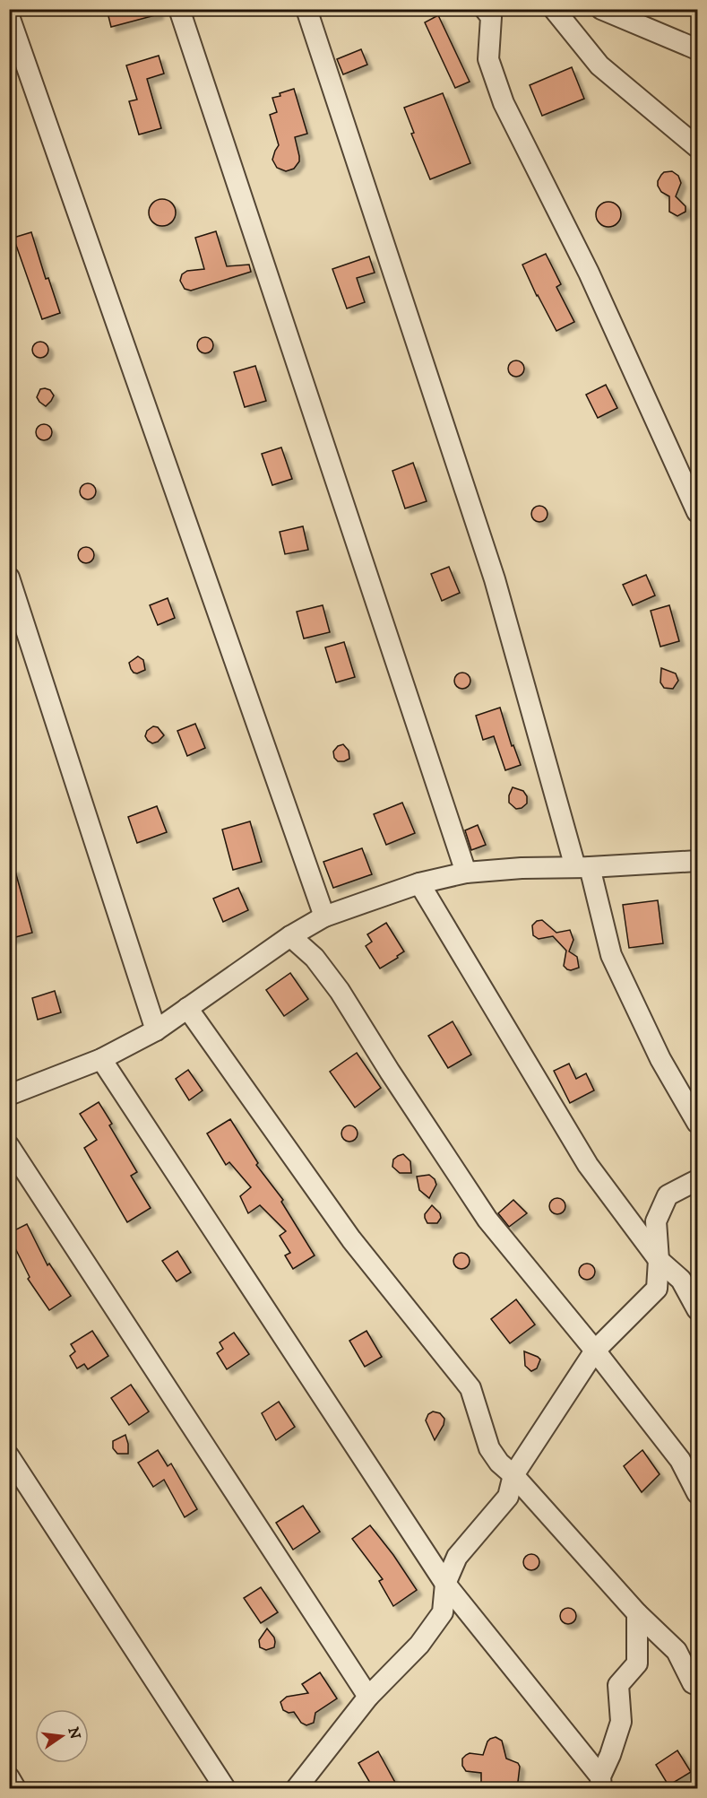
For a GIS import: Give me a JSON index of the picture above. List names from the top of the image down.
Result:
{
  "north": "right"
}
